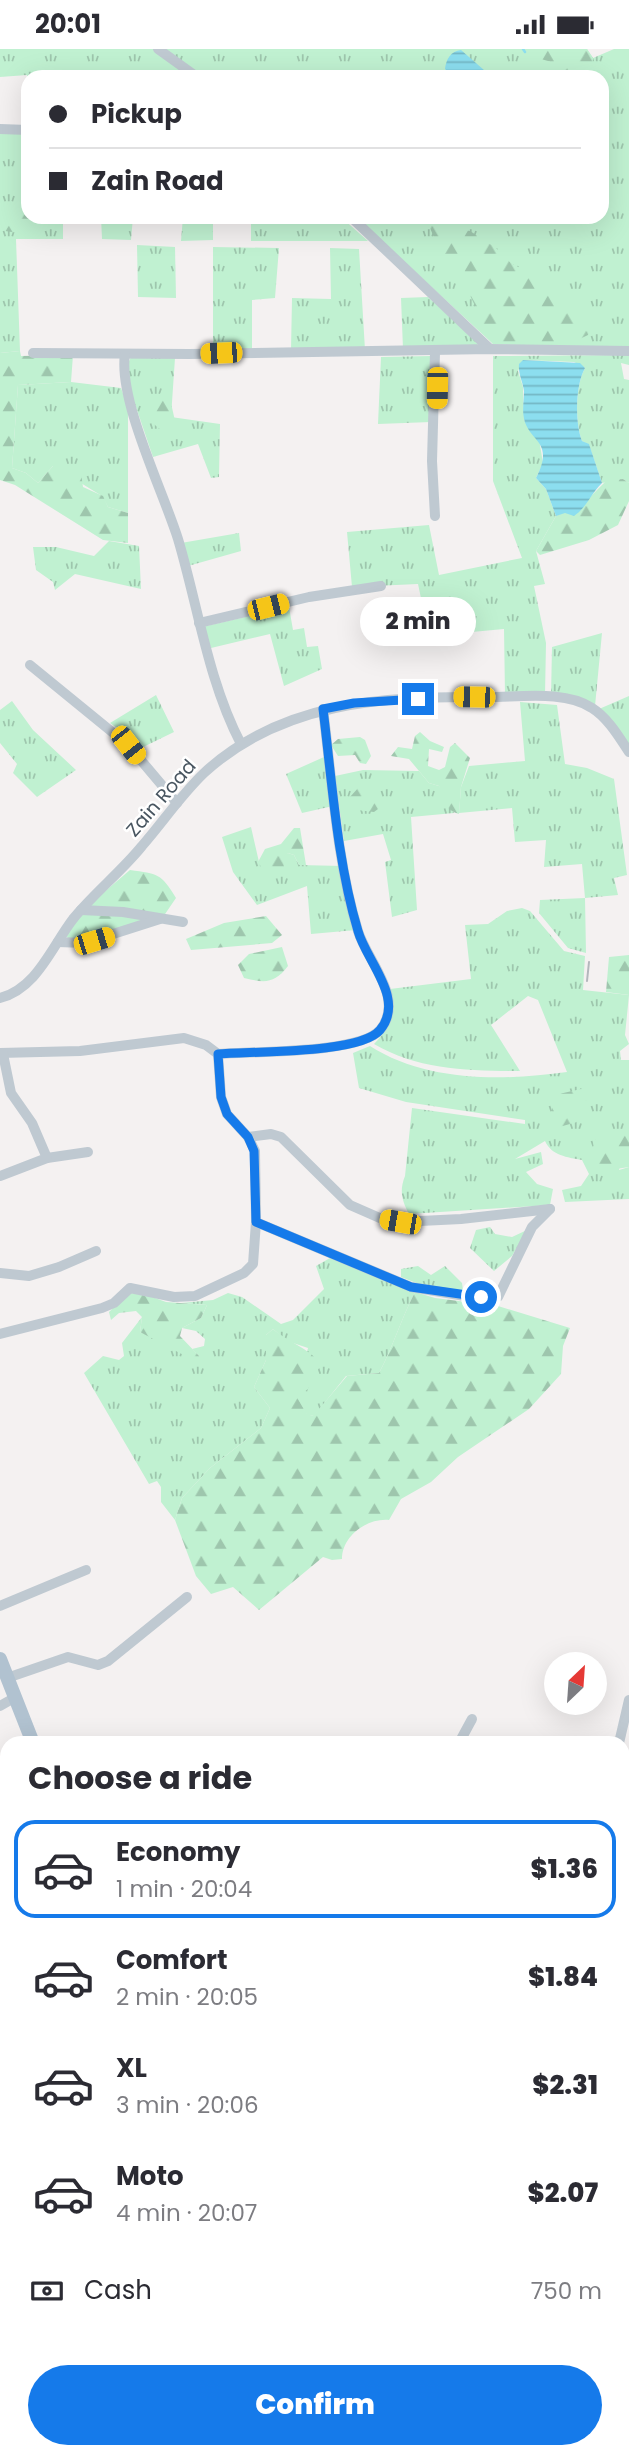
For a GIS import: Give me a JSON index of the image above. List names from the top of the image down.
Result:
{
  "streets": {
    "street": ["Zain Road"]
  },
  "north": "top right",
  "page": {
    "status": "20:01",
    "banner": ["Pickup", "Zain Road"],
    "bubble": "2 min",
    "heading": "Choose a ride",
    "list": [
      {
        "name": "Economy",
        "note": "1 min · 20:04",
        "value": "$1.36"
      },
      {
        "name": "Comfort",
        "note": "2 min · 20:05",
        "value": "$1.84"
      },
      {
        "name": "XL",
        "note": "3 min · 20:06",
        "value": "$2.31"
      },
      {
        "name": "Moto",
        "note": "4 min · 20:07",
        "value": "$2.07"
      }
    ],
    "pay": ["Cash", "750 m"],
    "buttons": "Confirm"
  }
}
